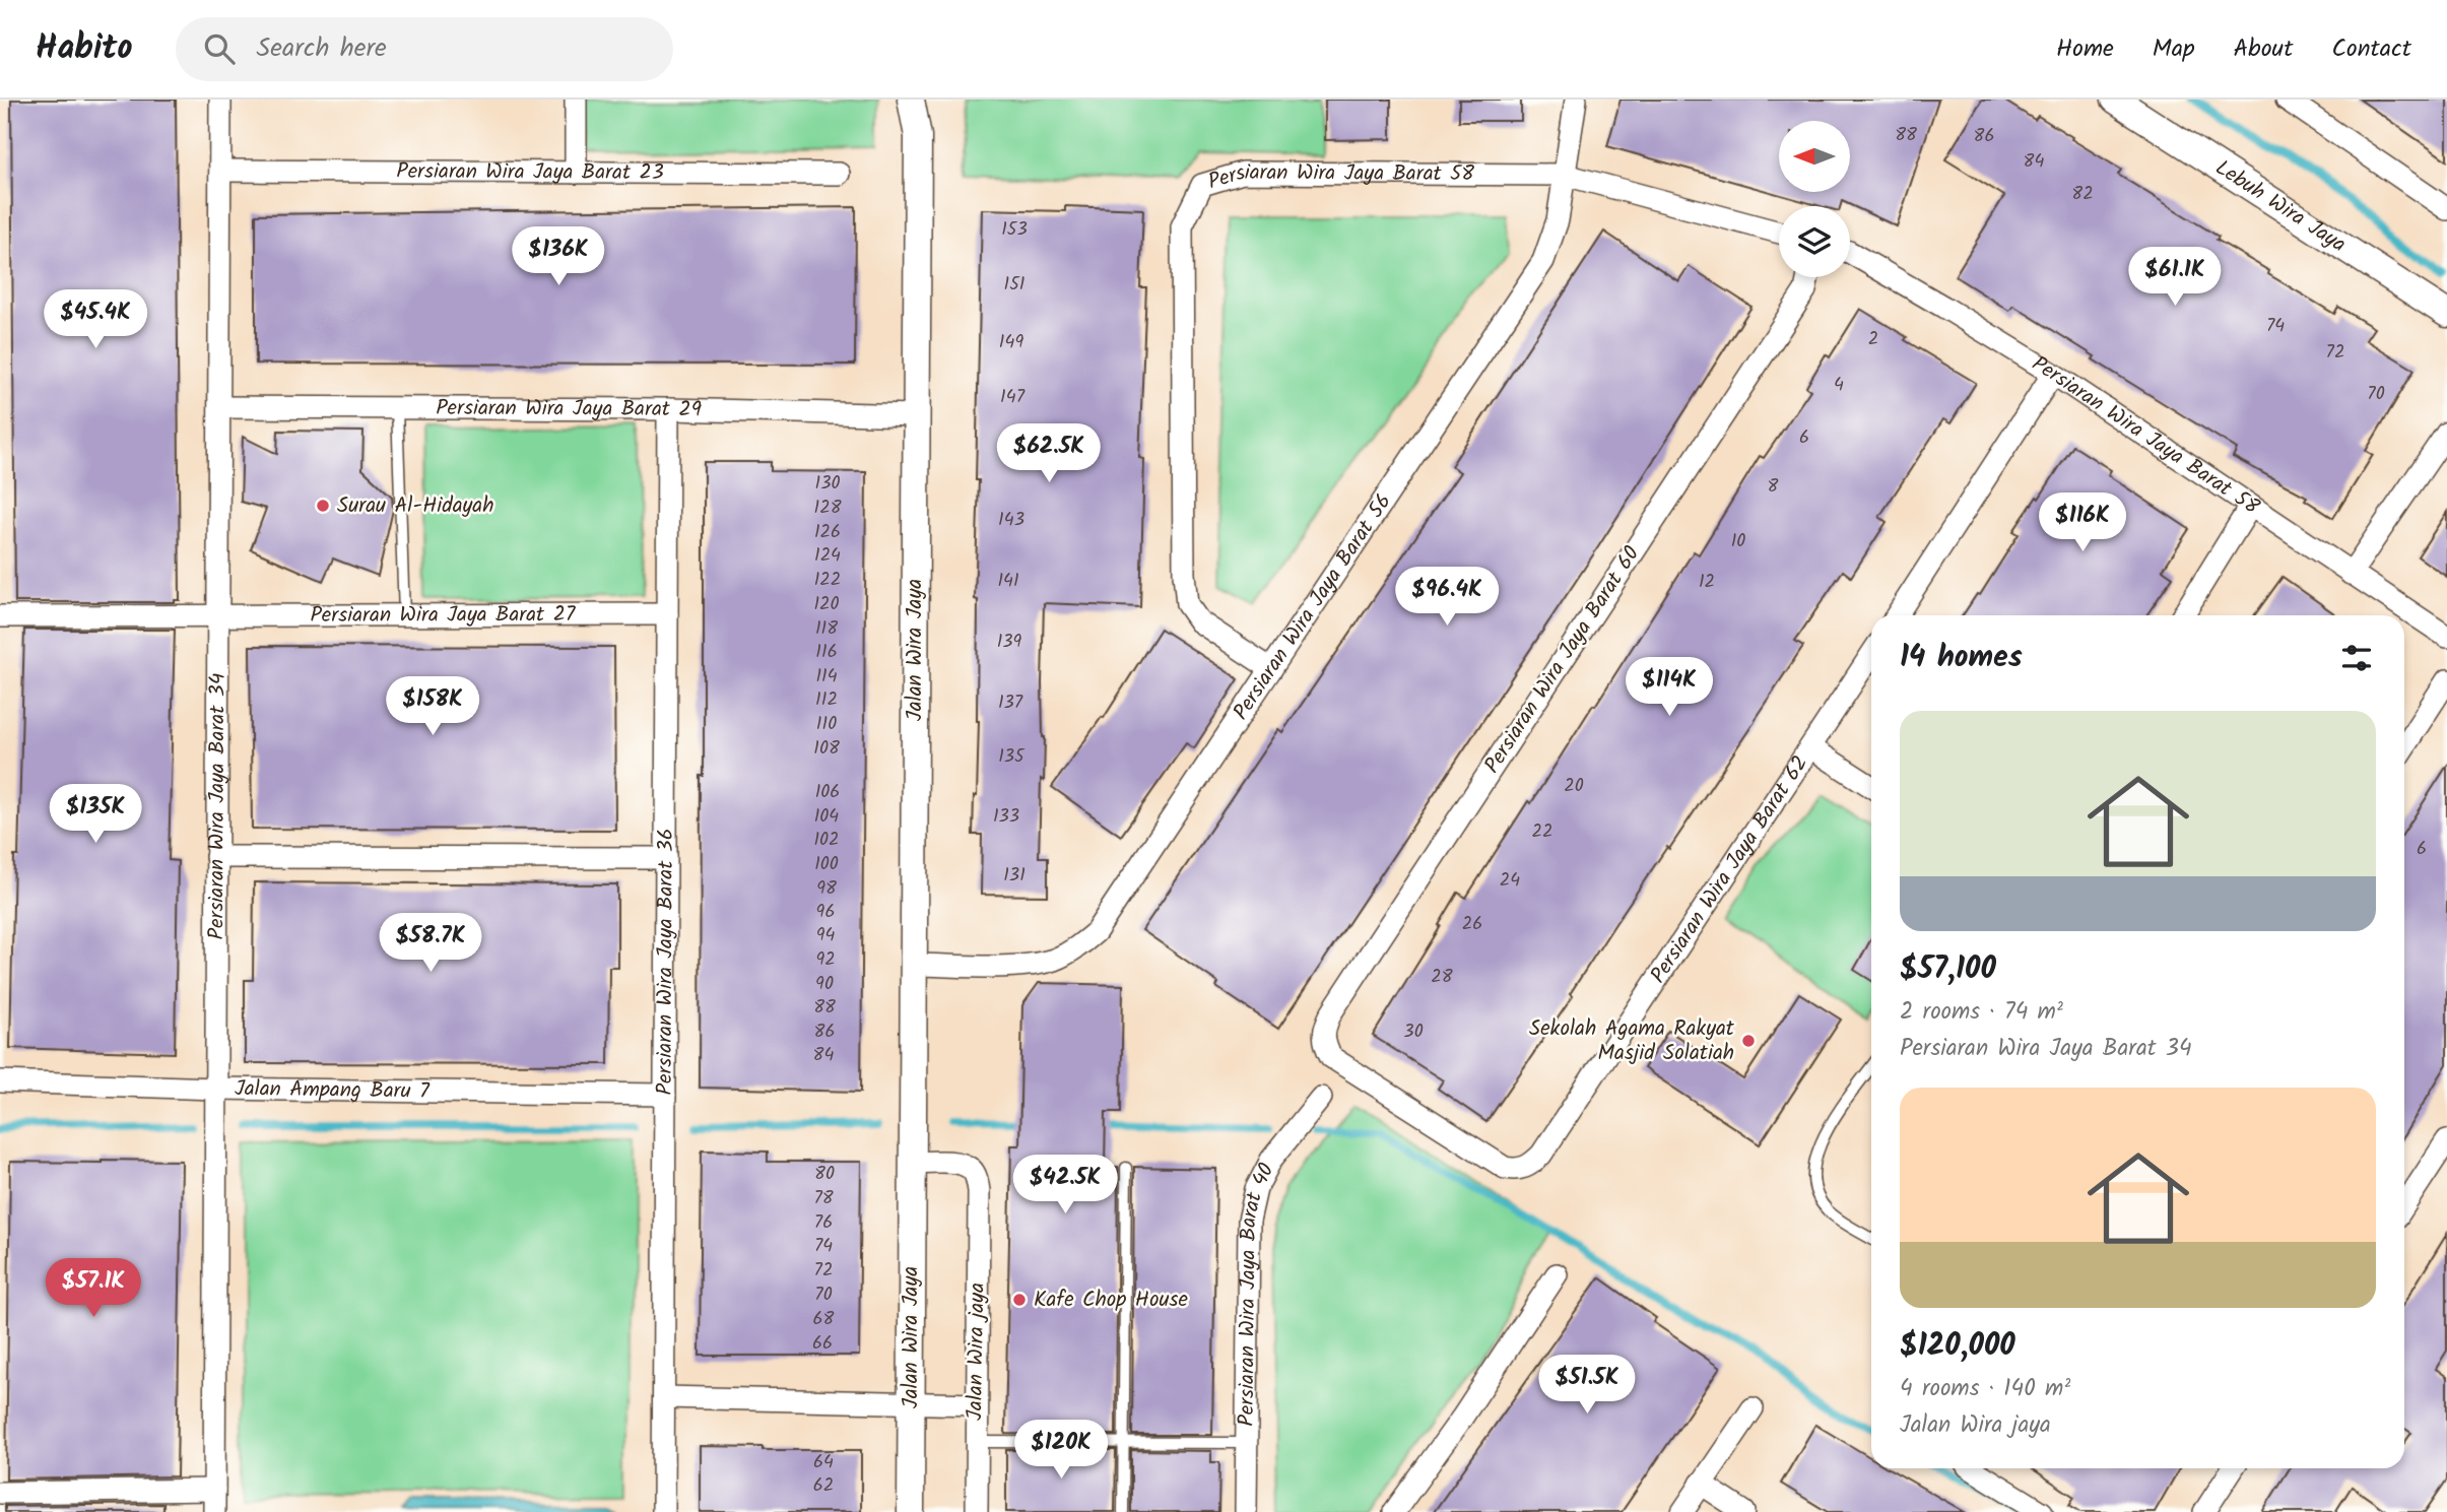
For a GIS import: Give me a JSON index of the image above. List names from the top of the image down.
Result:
{
  "streets": {
    "street": [
      "Persiaran Wira Jaya Barat 23",
      "Persiaran Wira Jaya Barat 58",
      "Lebuh Wira Jaya",
      "Persiaran Wira Jaya Barat 29",
      "Persiaran Wira Jaya Barat 56",
      "Persiaran Wira Jaya Barat 27",
      "Jalan Wira Jaya",
      "Persiaran Wira Jaya Barat 60",
      "Persiaran Wira Jaya Barat 34",
      "Persiaran Wira Jaya Barat 62",
      "Persiaran Wira Jaya Barat 36",
      "Jalan Ampang Baru 7",
      "Persiaran Wira Jaya Barat 40",
      "Jalan Wira jaya"
    ]
  },
  "crossings": [
    ["Persiaran Wira Jaya Barat 23", "Persiaran Wira Jaya Barat 34"],
    ["Persiaran Wira Jaya Barat 58", "Persiaran Wira Jaya Barat 56"],
    ["Persiaran Wira Jaya Barat 29", "Jalan Wira Jaya"],
    ["Persiaran Wira Jaya Barat 29", "Persiaran Wira Jaya Barat 34"],
    ["Persiaran Wira Jaya Barat 29", "Persiaran Wira Jaya Barat 36"],
    ["Persiaran Wira Jaya Barat 56", "Jalan Wira Jaya"],
    ["Persiaran Wira Jaya Barat 27", "Persiaran Wira Jaya Barat 34"],
    ["Persiaran Wira Jaya Barat 27", "Persiaran Wira Jaya Barat 36"],
    ["Jalan Wira Jaya", "Jalan Wira jaya"],
    ["Persiaran Wira Jaya Barat 60", "Persiaran Wira Jaya Barat 62"],
    ["Persiaran Wira Jaya Barat 34", "Jalan Ampang Baru 7"],
    ["Persiaran Wira Jaya Barat 36", "Jalan Ampang Baru 7"]
  ],
  "places": ["Surau Al-Hidayah", "Sekolah Agama Rakyat Masjid Solatiah", "Kafe Chop House"],
  "house_numbers": [
    "88",
    "86",
    "84",
    "82",
    "153",
    "151",
    "74",
    "2",
    "149",
    "72",
    "4",
    "70",
    "147",
    "6",
    "130",
    "8",
    "128",
    "143",
    "126",
    "10",
    "124",
    "122",
    "141",
    "12",
    "120",
    "118",
    "139",
    "116",
    "114",
    "112",
    "137",
    "110",
    "108",
    "135",
    "20",
    "106",
    "104",
    "133",
    "22",
    "102",
    "6",
    "100",
    "131",
    "24",
    "98",
    "96",
    "26",
    "94",
    "92",
    "28",
    "90",
    "88",
    "86",
    "30",
    "84",
    "80",
    "78",
    "76",
    "74",
    "72",
    "70",
    "68",
    "66",
    "64",
    "62"
  ],
  "north": "left",
  "page": {
    "header": "Habito",
    "search": "Search here",
    "nav": [
      "Home",
      "Map",
      "About",
      "Contact"
    ],
    "price": [
      "$136K",
      "$61.1K",
      "$45.4K",
      "$62.5K",
      "$116K",
      "$96.4K",
      "$114K",
      "$158K",
      "$135K",
      "$58.7K",
      "$42.5K",
      "$57.1K",
      "$51.5K",
      "$120K"
    ],
    "heading": "14 homes",
    "list": [
      {
        "name": "$57,100",
        "note": "2 rooms · 74 m² · Persiaran Wira Jaya Barat 34"
      },
      {
        "name": "$120,000",
        "note": "4 rooms · 140 m² · Jalan Wira jaya"
      }
    ]
  }
}
